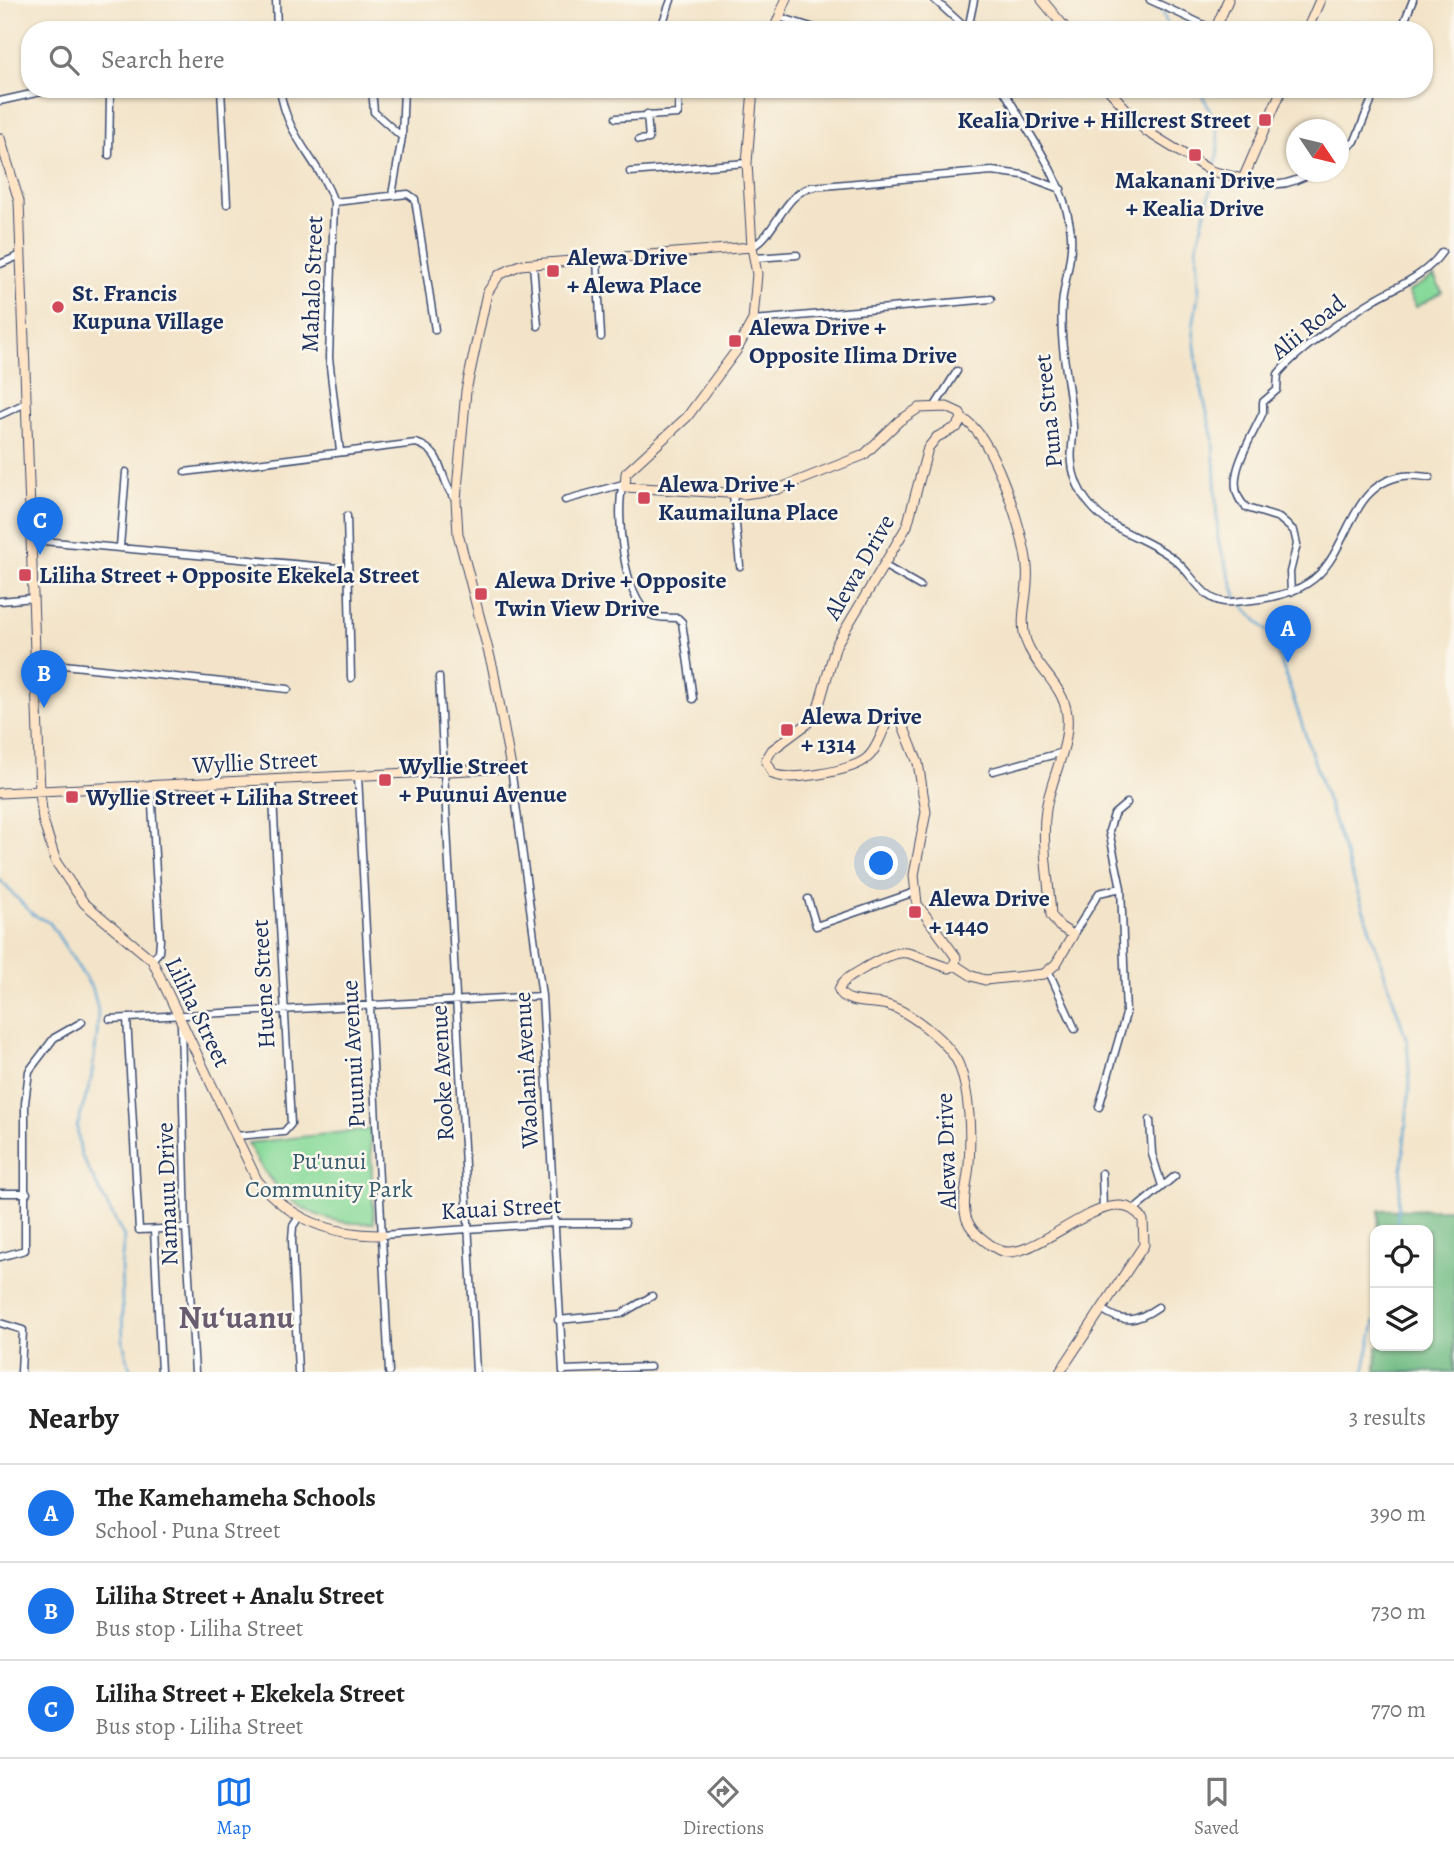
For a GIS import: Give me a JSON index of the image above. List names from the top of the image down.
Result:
{
  "streets": {
    "street": [
      "Mahalo Street",
      "Alii Road",
      "Puna Street",
      "Alewa Drive",
      "Wyllie Street",
      "Huene Street",
      "Liliha Street",
      "Puunui Avenue",
      "Waolani Avenue",
      "Rooke Avenue",
      "Namauu Drive",
      "Kauai Street"
    ]
  },
  "crossings": [
    ["Alii Road", "Puna Street"],
    ["Wyllie Street", "Huene Street"],
    ["Wyllie Street", "Liliha Street"],
    ["Wyllie Street", "Puunui Avenue"],
    ["Wyllie Street", "Waolani Avenue"],
    ["Wyllie Street", "Rooke Avenue"],
    ["Huene Street", "Liliha Street"],
    ["Liliha Street", "Namauu Drive"],
    ["Liliha Street", "Kauai Street"],
    ["Puunui Avenue", "Kauai Street"],
    ["Waolani Avenue", "Kauai Street"],
    ["Rooke Avenue", "Kauai Street"]
  ],
  "districts": ["Nuʻuanu"],
  "parks": ["Pu'unui Community Park"],
  "places": {
    "transit": [
      "Kealia Drive + Hillcrest Street",
      "Makanani Drive + Kealia Drive",
      "Alewa Drive + Alewa Place",
      "Alewa Drive + Opposite Ilima Drive",
      "Alewa Drive + Kaumailuna Place",
      "Liliha Street + Opposite Ekekela Street",
      "Alewa Drive + Opposite Twin View Drive",
      "Alewa Drive + 1314",
      "Wyllie Street + Puunui Avenue",
      "Wyllie Street + Liliha Street",
      "Alewa Drive + 1440"
    ],
    "other": ["St. Francis Kupuna Village"]
  },
  "north": "bottom right",
  "page": {
    "search": "Search here",
    "pins": ["C", "A", "B"],
    "heading": ["Nearby", "3 results"],
    "list": [
      {
        "mark": "A",
        "name": "The Kamehameha Schools",
        "note": "School · Puna Street",
        "value": "390 m"
      },
      {
        "mark": "B",
        "name": "Liliha Street + Analu Street",
        "note": "Bus stop · Liliha Street",
        "value": "730 m"
      },
      {
        "mark": "C",
        "name": "Liliha Street + Ekekela Street",
        "note": "Bus stop · Liliha Street",
        "value": "770 m"
      }
    ],
    "nav": ["Map", "Directions", "Saved"]
  }
}
